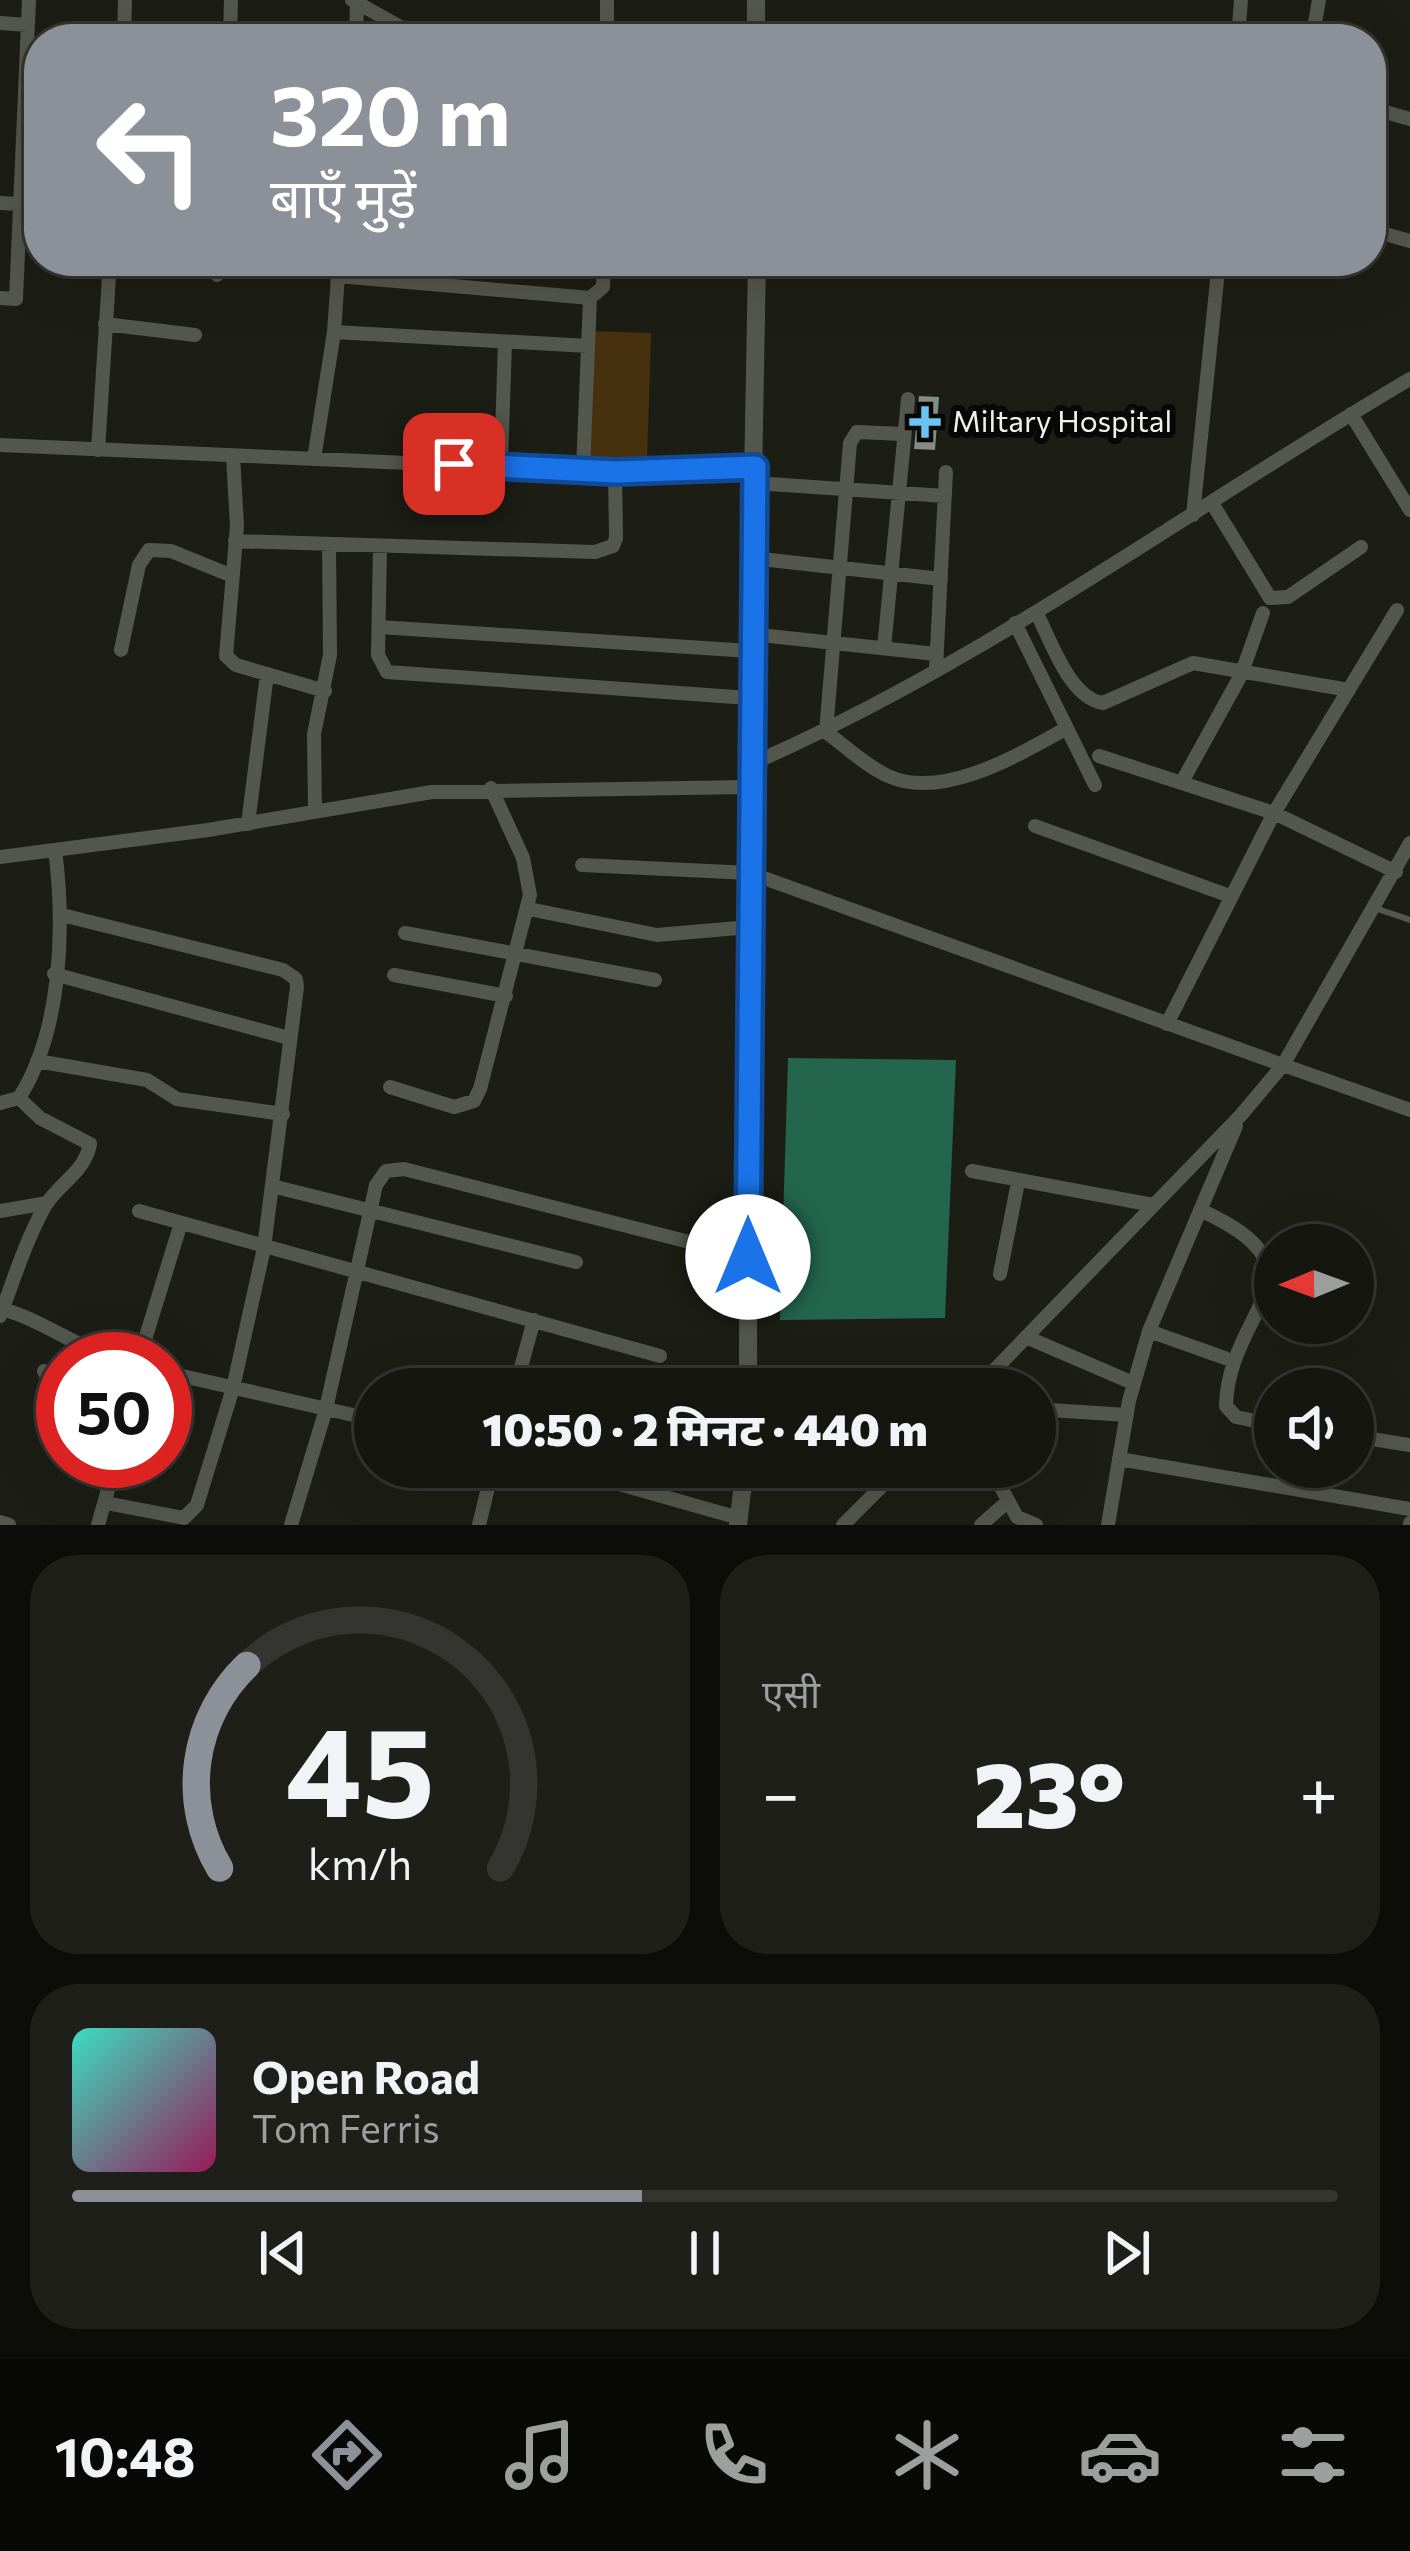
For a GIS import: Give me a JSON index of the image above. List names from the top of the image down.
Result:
{
  "places": {
    "health": ["Miltary Hospital"]
  },
  "north": "left",
  "page": {
    "turn": ["320 m", "बाएँ मुड़ें"],
    "limit": "50",
    "trip": "10:50 · 2 मिनट · 440 m",
    "tile": "एसी",
    "heat": ["−", "23°", "+"],
    "song": ["Open Road", "Tom Ferris"],
    "tabs": "10:48",
    "gauge": ["45", "km/h"]
  }
}
